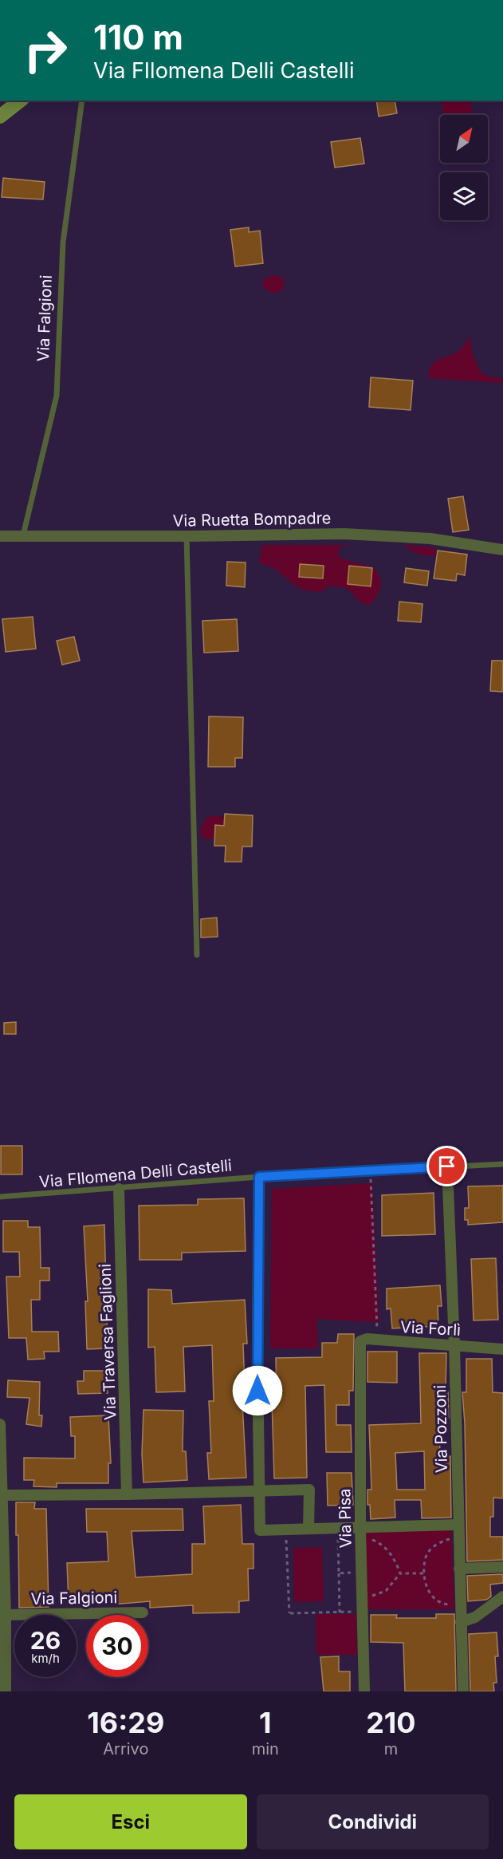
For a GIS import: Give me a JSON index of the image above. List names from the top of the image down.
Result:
{
  "streets": {
    "street": [
      "Via Falgioni",
      "Via Ruetta Bompadre",
      "Via Forlì",
      "Via Traversa Faglioni",
      "Via Pozzoni",
      "Via Pisa"
    ],
    "lane": ["Via FIlomena Delli Castelli"]
  },
  "crossings": [
    ["Via Falgioni", "Via Ruetta Bompadre"],
    ["Via FIlomena Delli Castelli", "Via Traversa Faglioni"],
    ["Via FIlomena Delli Castelli", "Via Pozzoni"],
    ["Via Forlì", "Via Pozzoni"],
    ["Via Forlì", "Via Pisa"]
  ],
  "north": "top right",
  "page": {
    "turn": ["110 m", "Via FIlomena Delli Castelli"],
    "speed": "26 km/h",
    "limit": "30",
    "eta": [
      "16:29",
      "Arrivo",
      "1",
      "min",
      "210",
      "m"
    ],
    "buttons": ["Esci", "Condividi"]
  }
}
